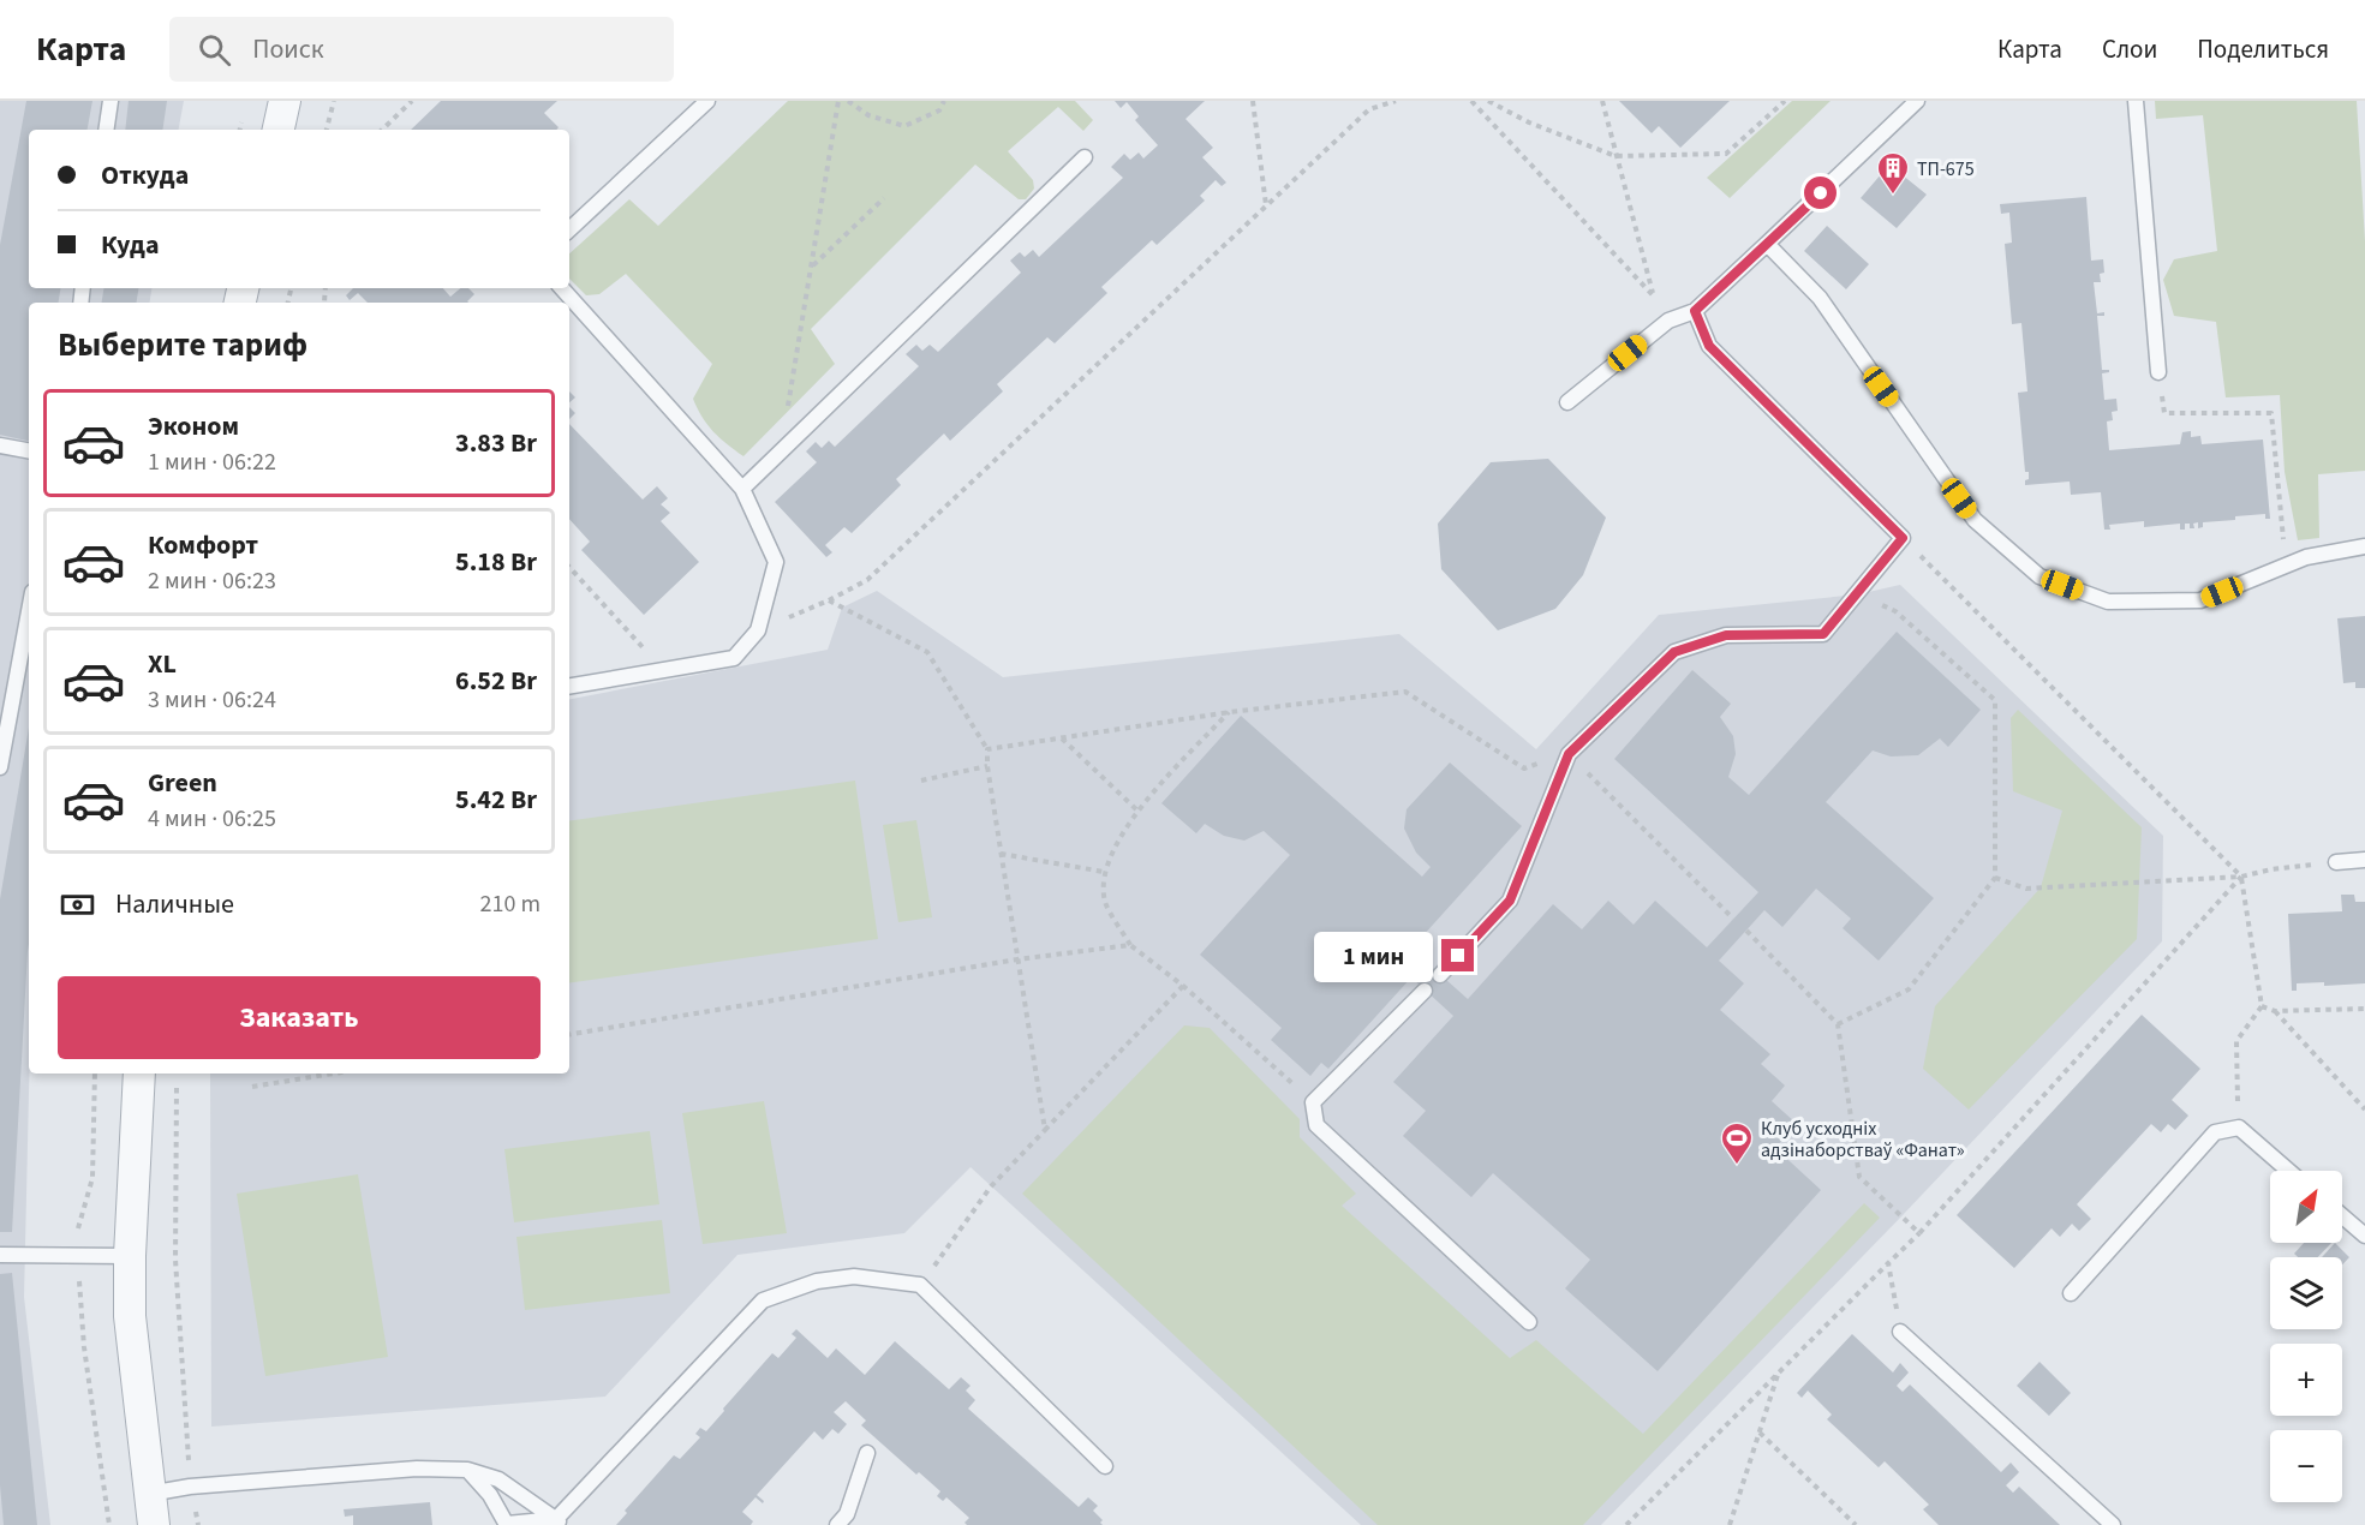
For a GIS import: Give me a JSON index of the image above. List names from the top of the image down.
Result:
{
  "places": {
    "building": ["ТП-675"],
    "sports": ["Клуб усходніх адзінаборстваў «Фанат»"]
  },
  "north": "top right",
  "page": {
    "header": "Карта",
    "search": "Поиск",
    "nav": ["Карта", "Слои", "Поделиться"],
    "banner": ["Откуда", "Куда"],
    "heading": "Выберите тариф",
    "list": [
      {
        "name": "Эконом",
        "note": "1 мин · 06:22",
        "value": "3.83 Br"
      },
      {
        "name": "Комфорт",
        "note": "2 мин · 06:23",
        "value": "5.18 Br"
      },
      {
        "name": "XL",
        "note": "3 мин · 06:24",
        "value": "6.52 Br"
      },
      {
        "name": "Green",
        "note": "4 мин · 06:25",
        "value": "5.42 Br"
      }
    ],
    "pay": ["Наличные", "210 m"],
    "bubble": "1 мин",
    "buttons": "Заказать",
    "map_buttons": ["+", "−"]
  }
}
